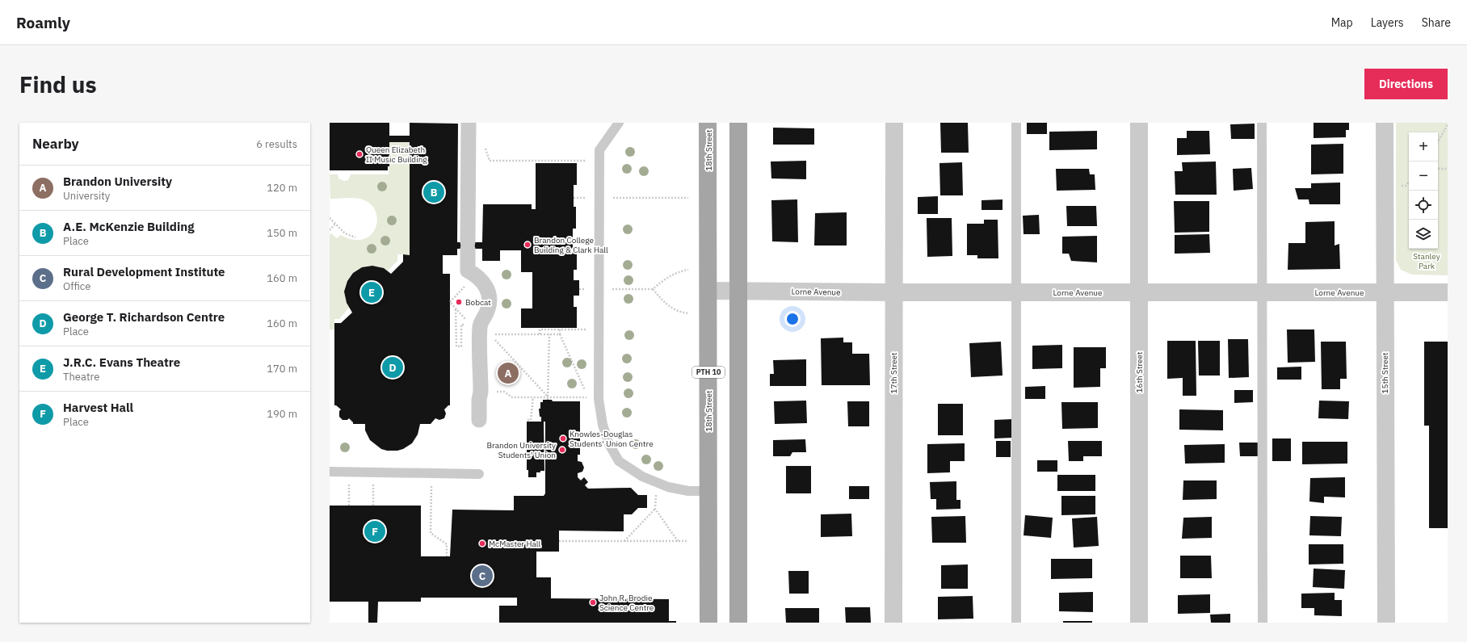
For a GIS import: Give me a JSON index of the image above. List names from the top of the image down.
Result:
{
  "streets": {
    "main road": ["18th Street", "PTH 10"],
    "street": [
      "Lorne Avenue",
      "16th Street",
      "17th Street",
      "15th Street"
    ]
  },
  "crossings": [
    ["18th Street", "Lorne Avenue"],
    ["Lorne Avenue", "16th Street"],
    ["Lorne Avenue", "17th Street"],
    ["Lorne Avenue", "15th Street"]
  ],
  "parks": ["Stanley Park"],
  "places": [
    "Queen Elizabeth II Music Building",
    "Brandon College Building & Clark Hall",
    "Bobcat",
    "Knowles-Douglas Students' Union Centre",
    "Brandon University Students' Union",
    "McMaster Hall",
    "John R. Brodie Science Centre"
  ],
  "page": {
    "header": "Roamly",
    "nav": ["Map", "Layers", "Share"],
    "buttons": "Directions",
    "title": "Find us",
    "heading": ["Nearby", "6 results"],
    "map_buttons": ["+", "−"],
    "list": [
      {
        "mark": "A",
        "name": "Brandon University",
        "note": "University",
        "value": "120 m"
      },
      {
        "mark": "B",
        "name": "A.E. McKenzie Building",
        "note": "Place",
        "value": "150 m"
      },
      {
        "mark": "C",
        "name": "Rural Development Institute",
        "note": "Office",
        "value": "160 m"
      },
      {
        "mark": "D",
        "name": "George T. Richardson Centre",
        "note": "Place",
        "value": "160 m"
      },
      {
        "mark": "E",
        "name": "J.R.C. Evans Theatre",
        "note": "Theatre",
        "value": "170 m"
      },
      {
        "mark": "F",
        "name": "Harvest Hall",
        "note": "Place",
        "value": "190 m"
      }
    ],
    "pins": [
      "B",
      "E",
      "D",
      "A",
      "F",
      "C"
    ]
  }
}
